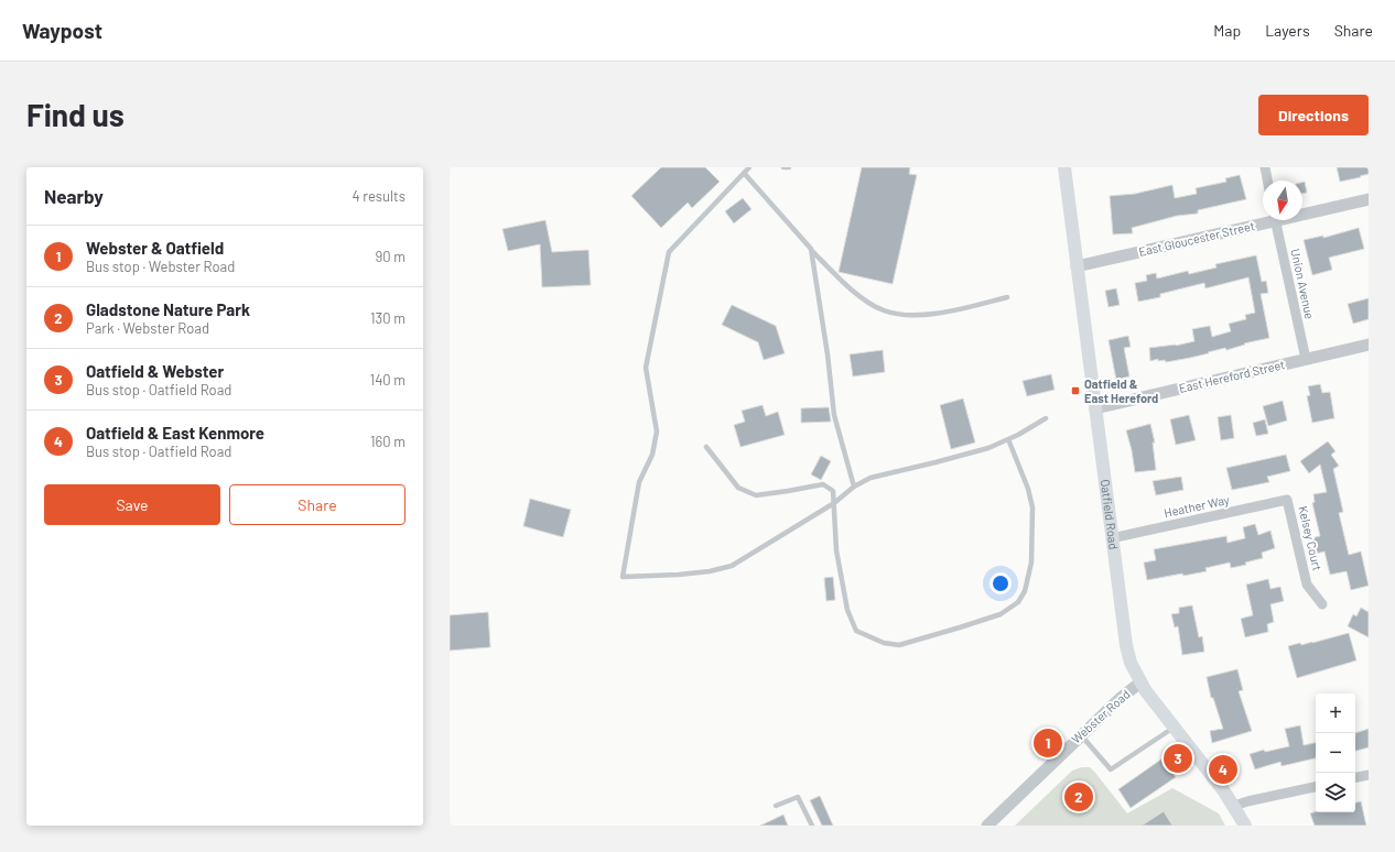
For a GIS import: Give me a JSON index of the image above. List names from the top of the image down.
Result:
{
  "streets": {
    "main road": ["Oatfield Road"],
    "street": [
      "East Gloucester Street",
      "Union Avenue",
      "East Hereford Street",
      "Heather Way",
      "Kelsey Court",
      "Webster Road"
    ]
  },
  "crossings": [
    ["East Gloucester Street", "Oatfield Road"],
    ["Union Avenue", "East Hereford Street"],
    ["East Hereford Street", "Oatfield Road"],
    ["Heather Way", "Oatfield Road"],
    ["Heather Way", "Kelsey Court"],
    ["Oatfield Road", "Webster Road"]
  ],
  "places": {
    "transit": ["Oatfield & East Hereford"]
  },
  "north": "bottom",
  "page": {
    "header": "Waypost",
    "nav": ["Map", "Layers", "Share"],
    "buttons": [
      "Directions",
      ["Save", "Share"]
    ],
    "title": "Find us",
    "heading": ["Nearby", "4 results"],
    "list": [
      {
        "mark": "1",
        "name": "Webster & Oatfield",
        "note": "Bus stop · Webster Road",
        "value": "90 m"
      },
      {
        "mark": "2",
        "name": "Gladstone Nature Park",
        "note": "Park · Webster Road",
        "value": "130 m"
      },
      {
        "mark": "3",
        "name": "Oatfield & Webster",
        "note": "Bus stop · Oatfield Road",
        "value": "140 m"
      },
      {
        "mark": "4",
        "name": "Oatfield & East Kenmore",
        "note": "Bus stop · Oatfield Road",
        "value": "160 m"
      }
    ],
    "map_buttons": ["+", "−"],
    "pins": [
      "1",
      "3",
      "4",
      "2"
    ]
  }
}
